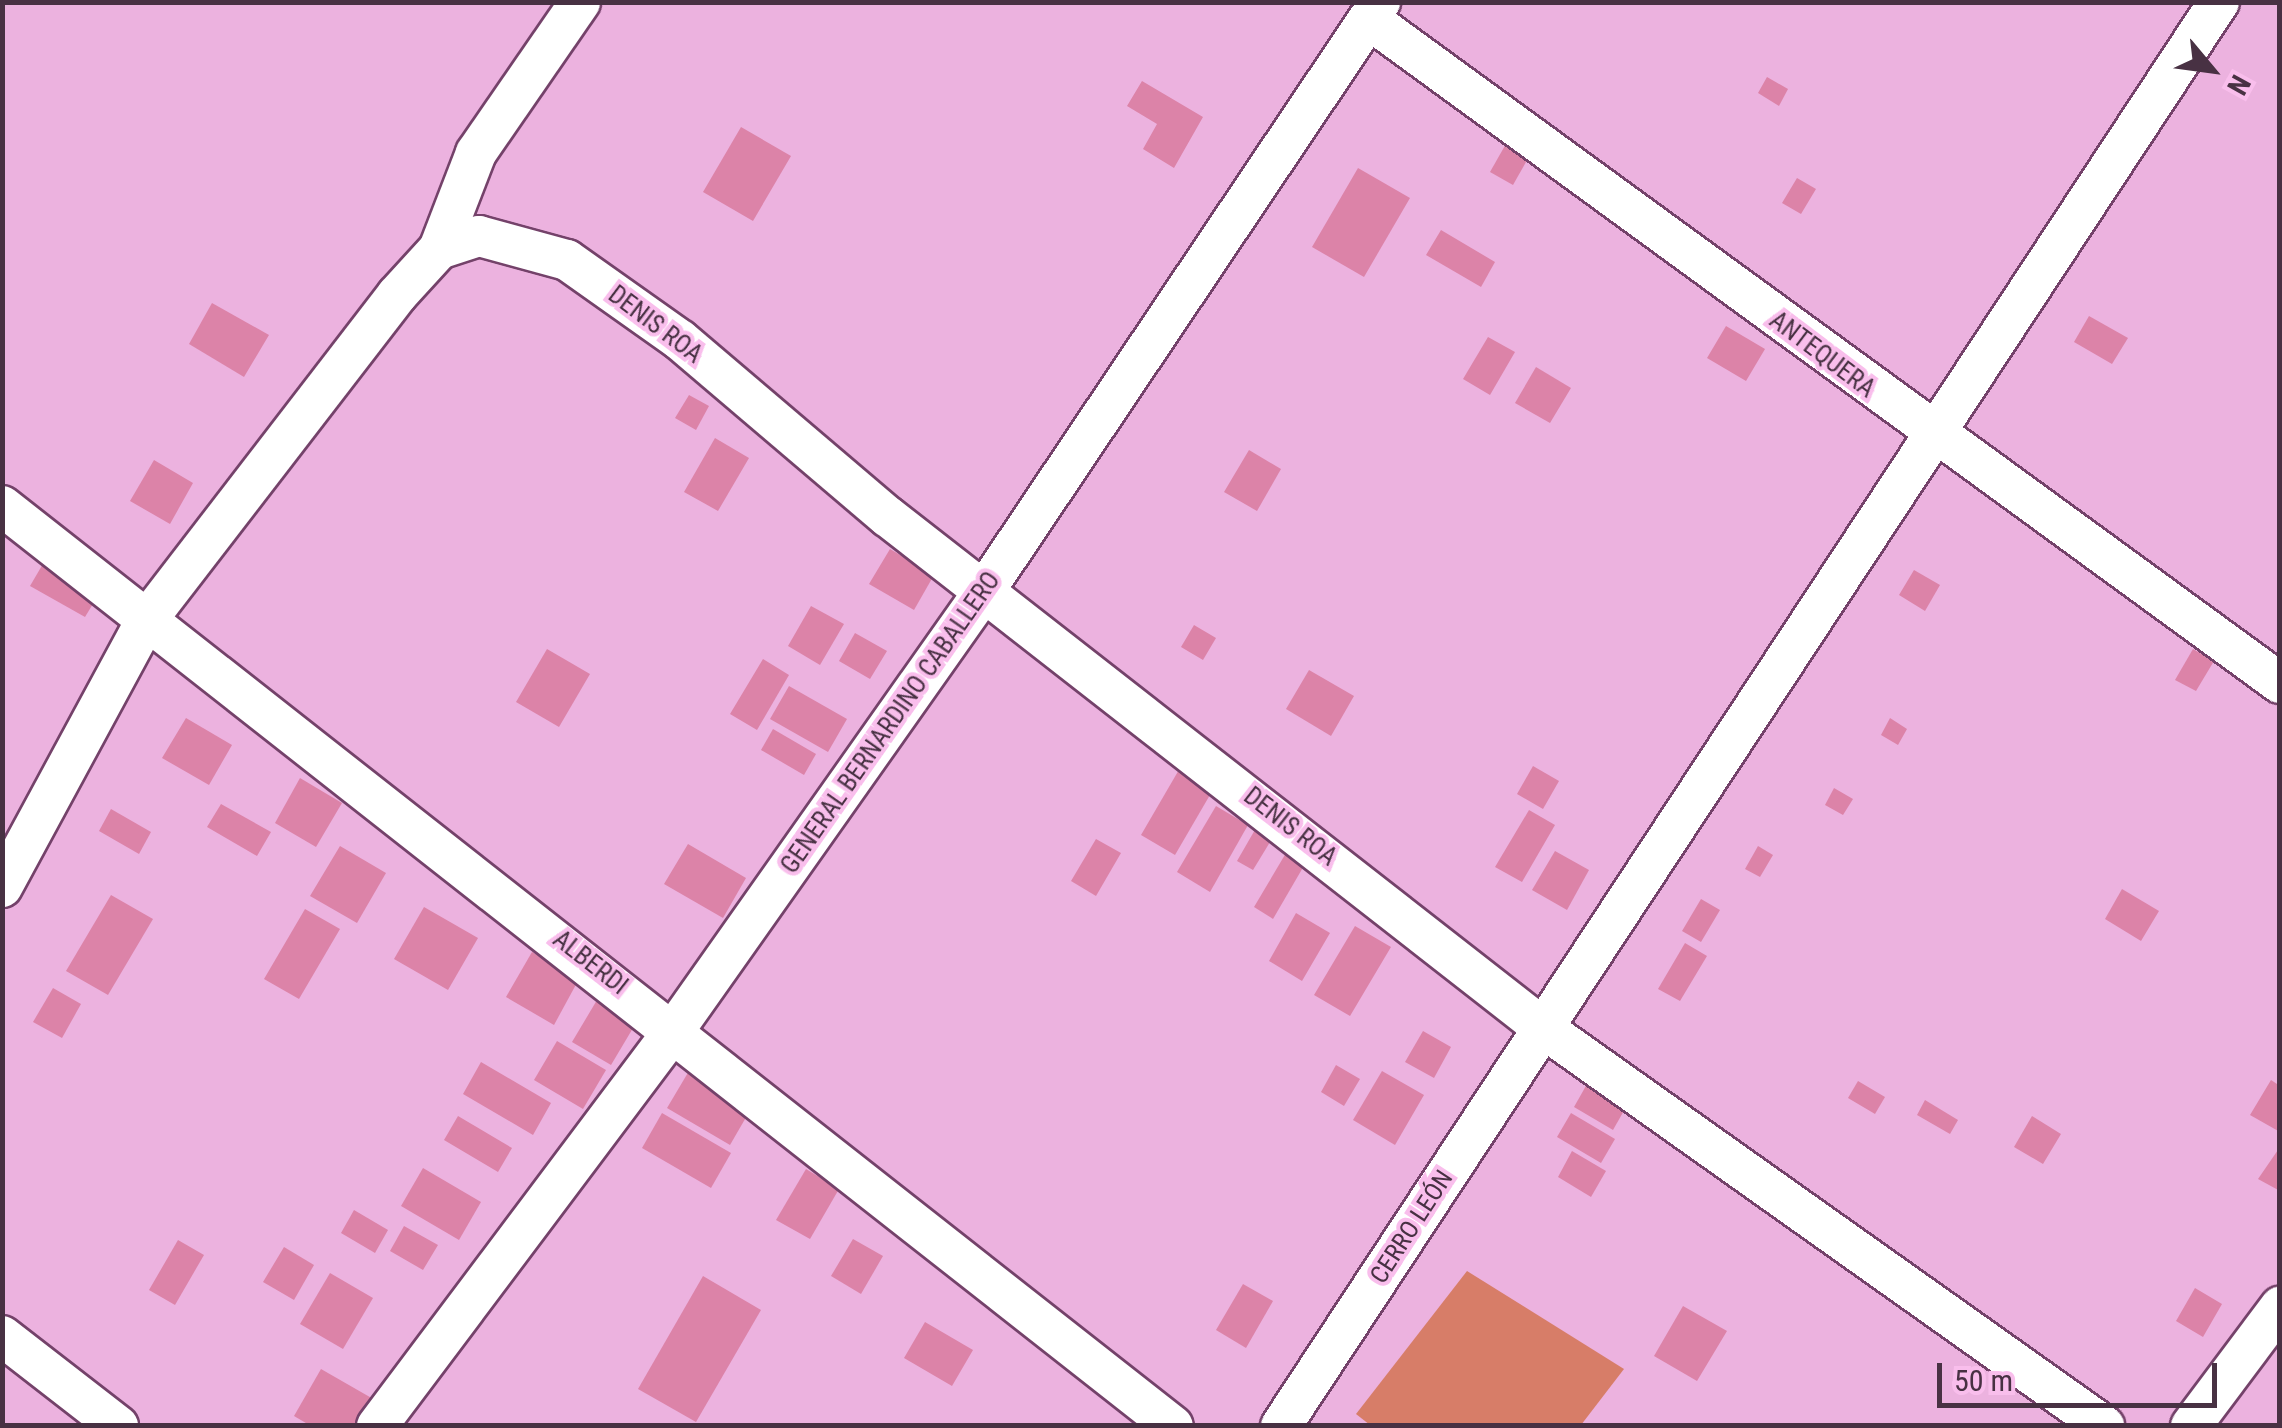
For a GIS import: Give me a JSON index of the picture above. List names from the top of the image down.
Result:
{
  "streets": {
    "street": [
      "DENIS ROA",
      "ANTEQUERA",
      "GENERAL BERNARDINO CABALLERO",
      "ALBERDI",
      "CERRO LEÓN"
    ]
  },
  "crossings": [
    ["DENIS ROA", "GENERAL BERNARDINO CABALLERO"],
    ["DENIS ROA", "CERRO LEÓN"],
    ["ANTEQUERA", "GENERAL BERNARDINO CABALLERO"],
    ["ANTEQUERA", "CERRO LEÓN"],
    ["GENERAL BERNARDINO CABALLERO", "ALBERDI"]
  ],
  "scale_bar": "50 m",
  "north": "bottom right"
}
